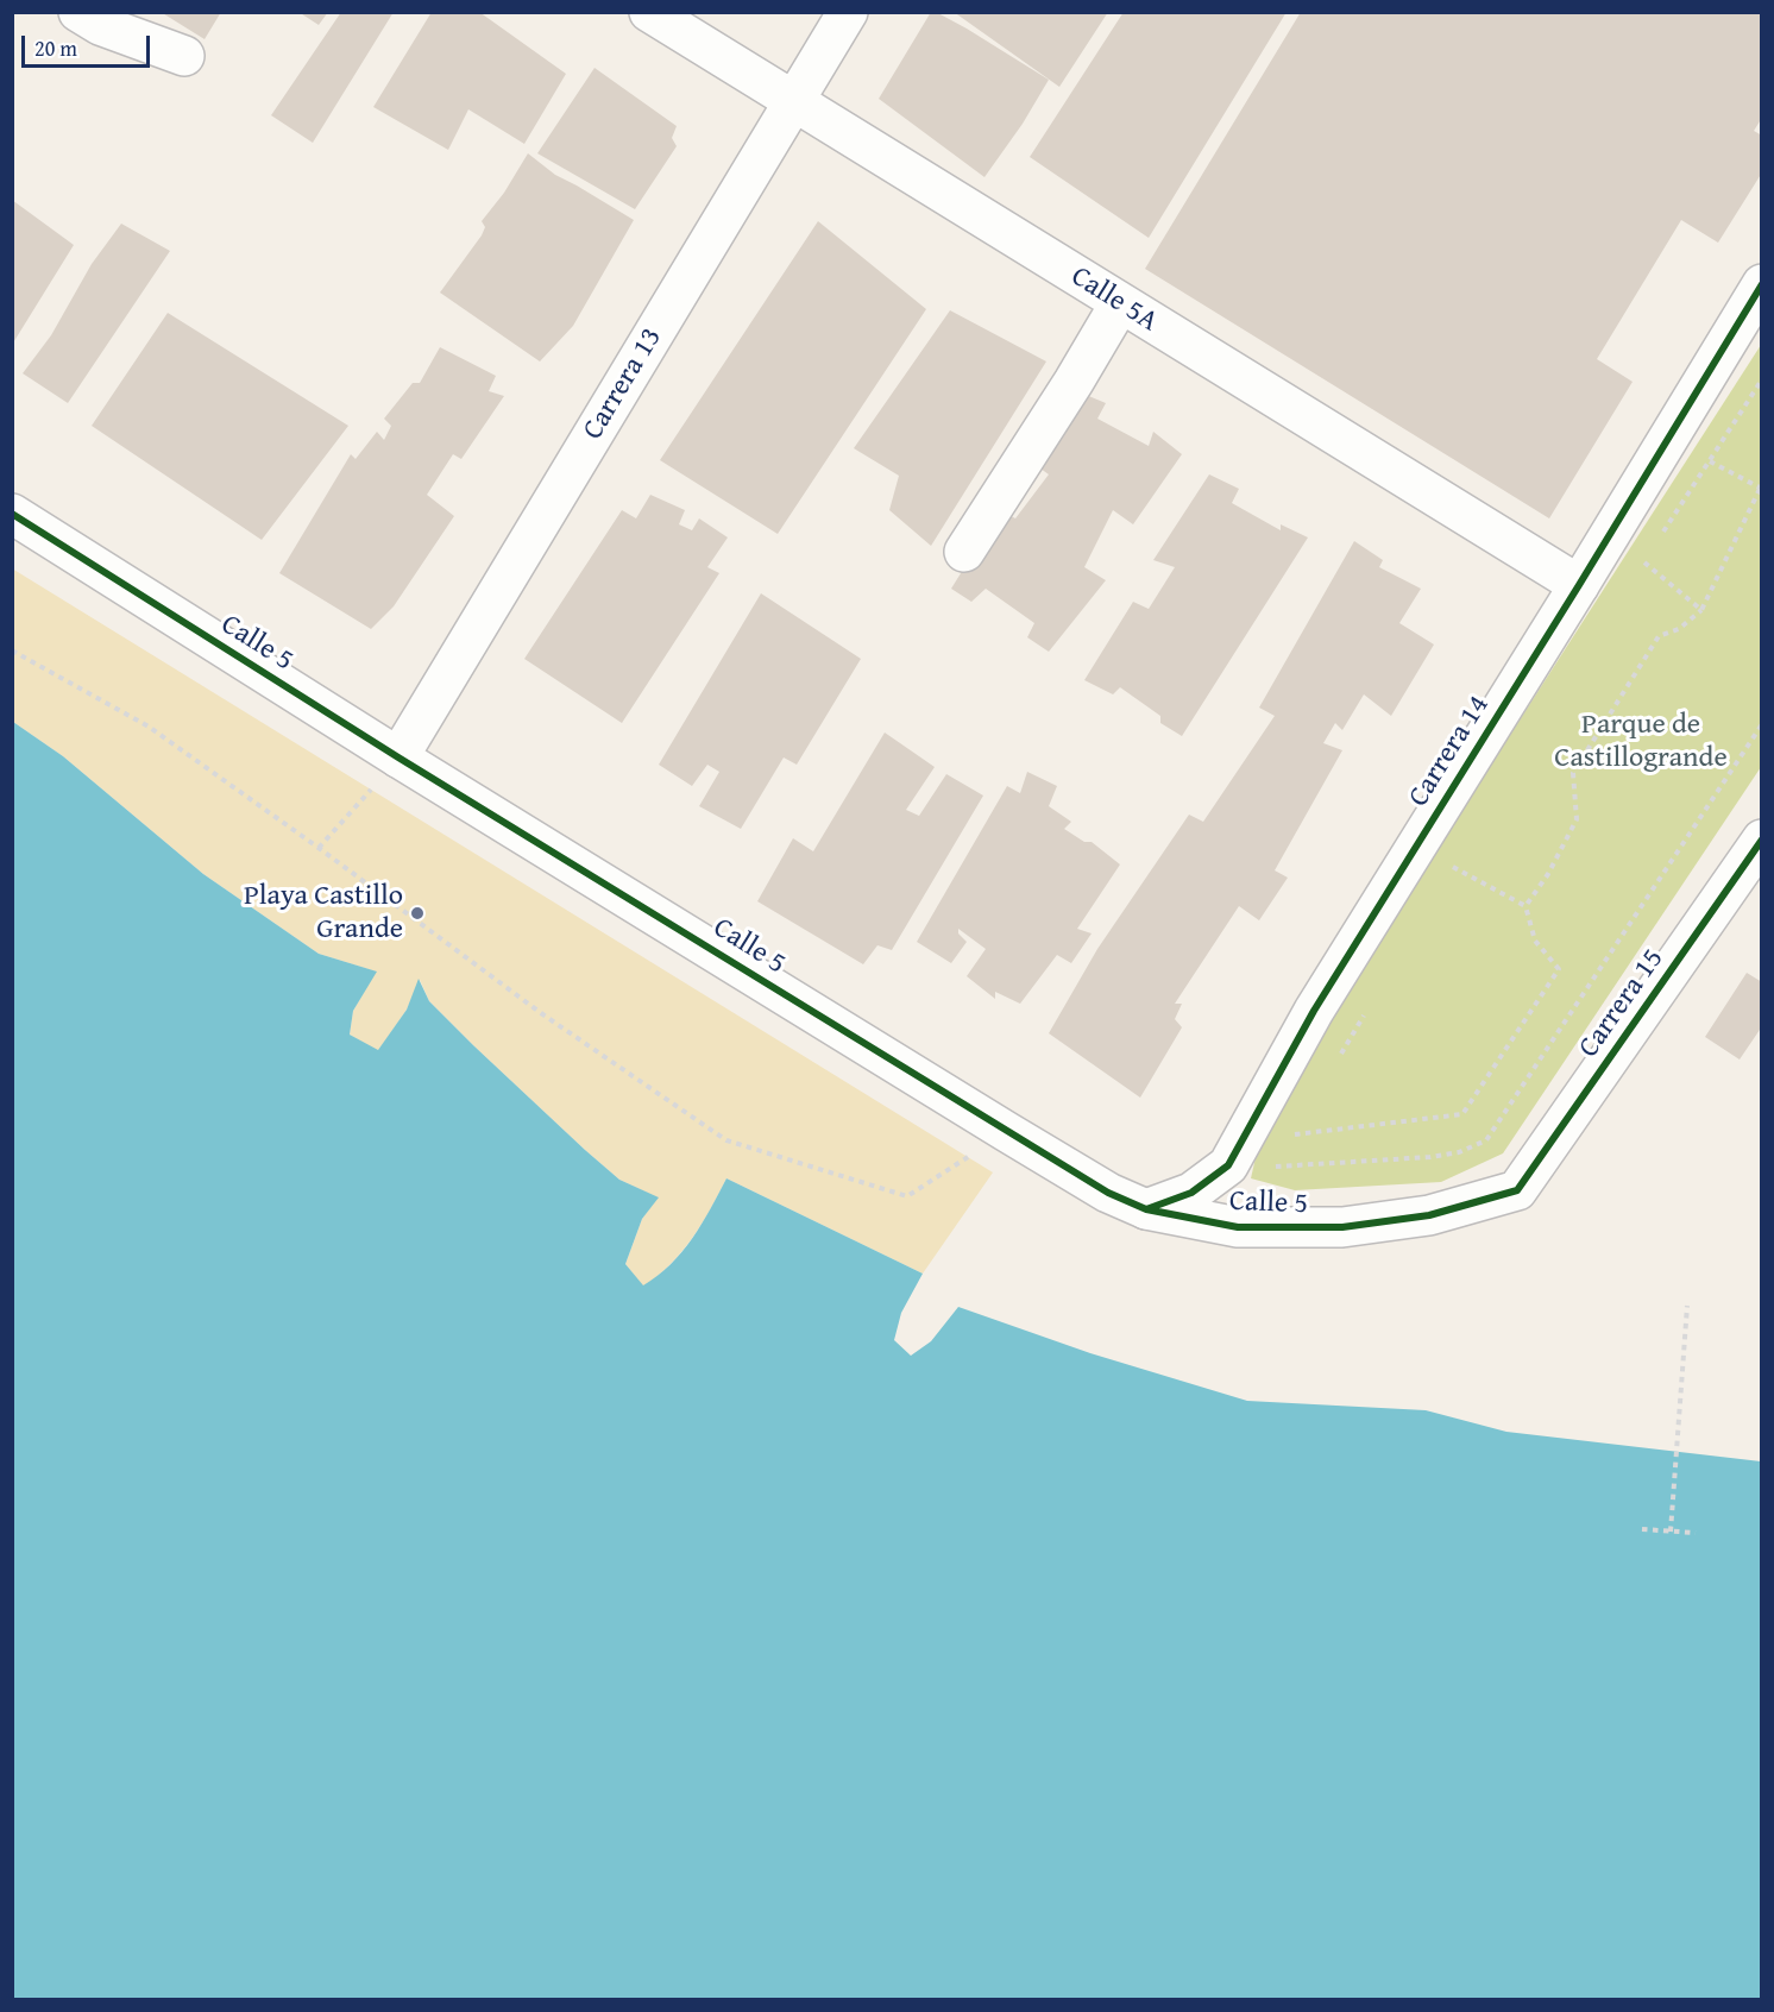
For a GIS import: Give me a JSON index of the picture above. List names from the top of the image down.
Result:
{
  "streets": {
    "street": [
      "Calle 5A",
      "Carrera 13",
      "Calle 5",
      "Carrera 14",
      "Carrera 15"
    ]
  },
  "crossings": [
    ["Calle 5A", "Carrera 13"],
    ["Calle 5A", "Carrera 14"],
    ["Carrera 13", "Calle 5"],
    ["Calle 5", "Carrera 14"],
    ["Calle 5", "Carrera 15"]
  ],
  "parks": ["Parque de Castillogrande"],
  "places": ["Playa Castillo Grande"],
  "scale_bar": "20 m"
}
